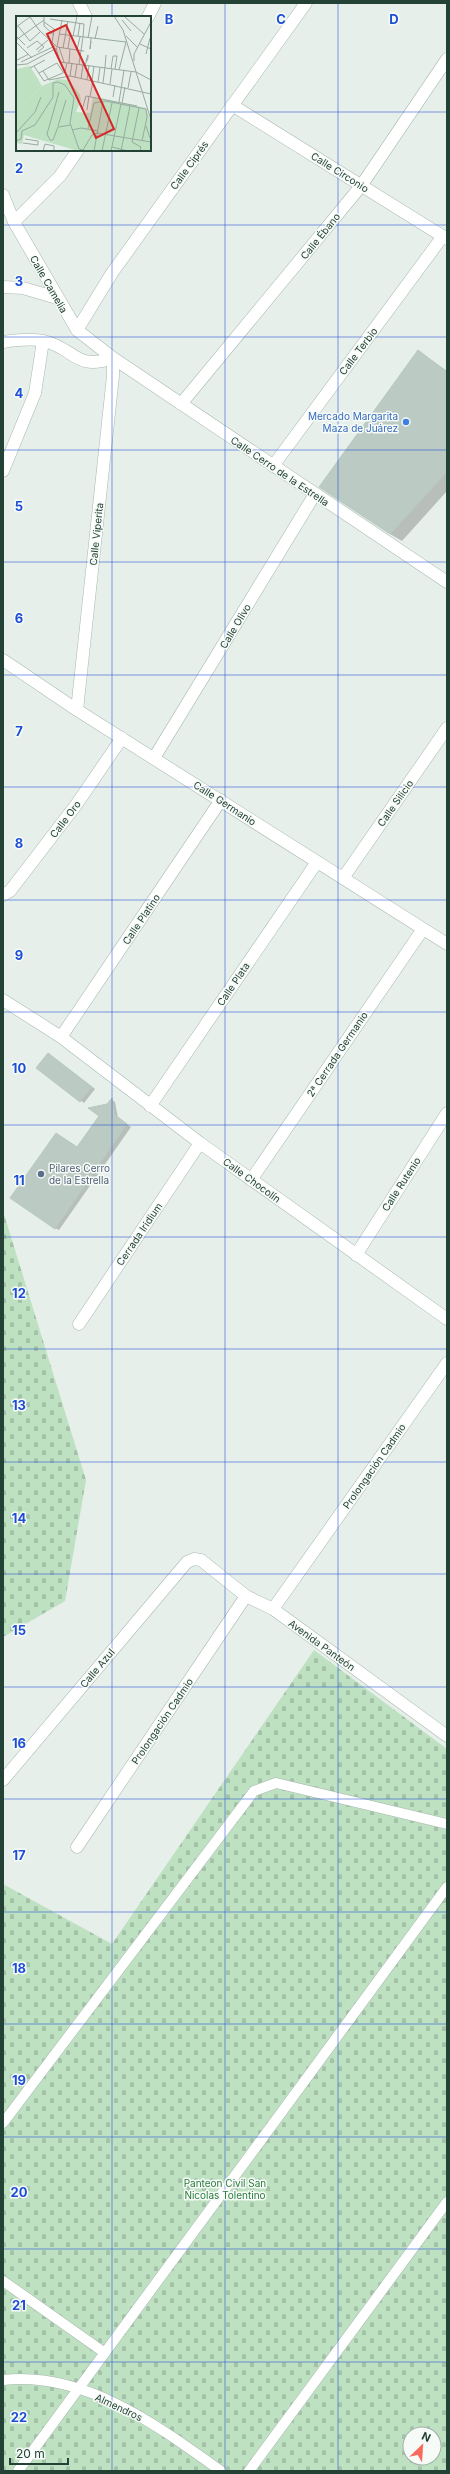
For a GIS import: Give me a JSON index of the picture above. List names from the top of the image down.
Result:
{
  "streets": {
    "street": [
      "Calle Ciprés",
      "Calle Circonio",
      "Calle Ébano",
      "Calle Camelia",
      "Calle Terbio",
      "Calle Cerro de la Estrella",
      "Calle Viperita",
      "Calle Olivo",
      "Calle Germanio",
      "Calle Silicio",
      "Calle Oro",
      "Calle Platino",
      "Calle Plata",
      "2ª Cerrada Germanio",
      "Calle Chocolín",
      "Calle Rutenio",
      "Cerrada Iridium",
      "Prolongación Cadmio",
      "Avenida Panteón",
      "Calle Azul"
    ],
    "lane": ["Almendros"]
  },
  "crossings": [
    ["Calle Ciprés", "Calle Circonio"],
    ["Calle Ciprés", "Calle Camelia"],
    ["Calle Circonio", "Calle Ébano"],
    ["Calle Circonio", "Calle Terbio"],
    ["Calle Ébano", "Calle Cerro de la Estrella"],
    ["Calle Camelia", "Calle Cerro de la Estrella"],
    ["Calle Camelia", "Calle Viperita"],
    ["Calle Terbio", "Calle Cerro de la Estrella"],
    ["Calle Cerro de la Estrella", "Calle Viperita"],
    ["Calle Cerro de la Estrella", "Calle Olivo"],
    ["Calle Viperita", "Calle Germanio"],
    ["Calle Olivo", "Calle Germanio"],
    ["Calle Germanio", "Calle Silicio"],
    ["Calle Germanio", "Calle Oro"],
    ["Calle Germanio", "Calle Platino"],
    ["Calle Germanio", "Calle Plata"],
    ["Calle Germanio", "2ª Cerrada Germanio"],
    ["Calle Platino", "Calle Chocolín"],
    ["Calle Plata", "Calle Chocolín"],
    ["2ª Cerrada Germanio", "Calle Chocolín"],
    ["Calle Chocolín", "Calle Rutenio"],
    ["Calle Chocolín", "Cerrada Iridium"],
    ["Prolongación Cadmio", "Avenida Panteón"],
    ["Avenida Panteón", "Calle Azul"]
  ],
  "parks": ["Panteon Civil San Nicolas Tolentino"],
  "places": ["Mercado Margarita Maza de Juárez", "Pilares Cerro de la Estrella"],
  "scale_bar": "20 m",
  "north": "top right",
  "grid": {
    "columns": ["B", "C", "D"],
    "rows": [
      "2",
      "3",
      "4",
      "5",
      "6",
      "7",
      "8",
      "9",
      "10",
      "11",
      "12",
      "13",
      "14",
      "15",
      "16",
      "17",
      "18",
      "19",
      "20",
      "21",
      "22"
    ]
  }
}
